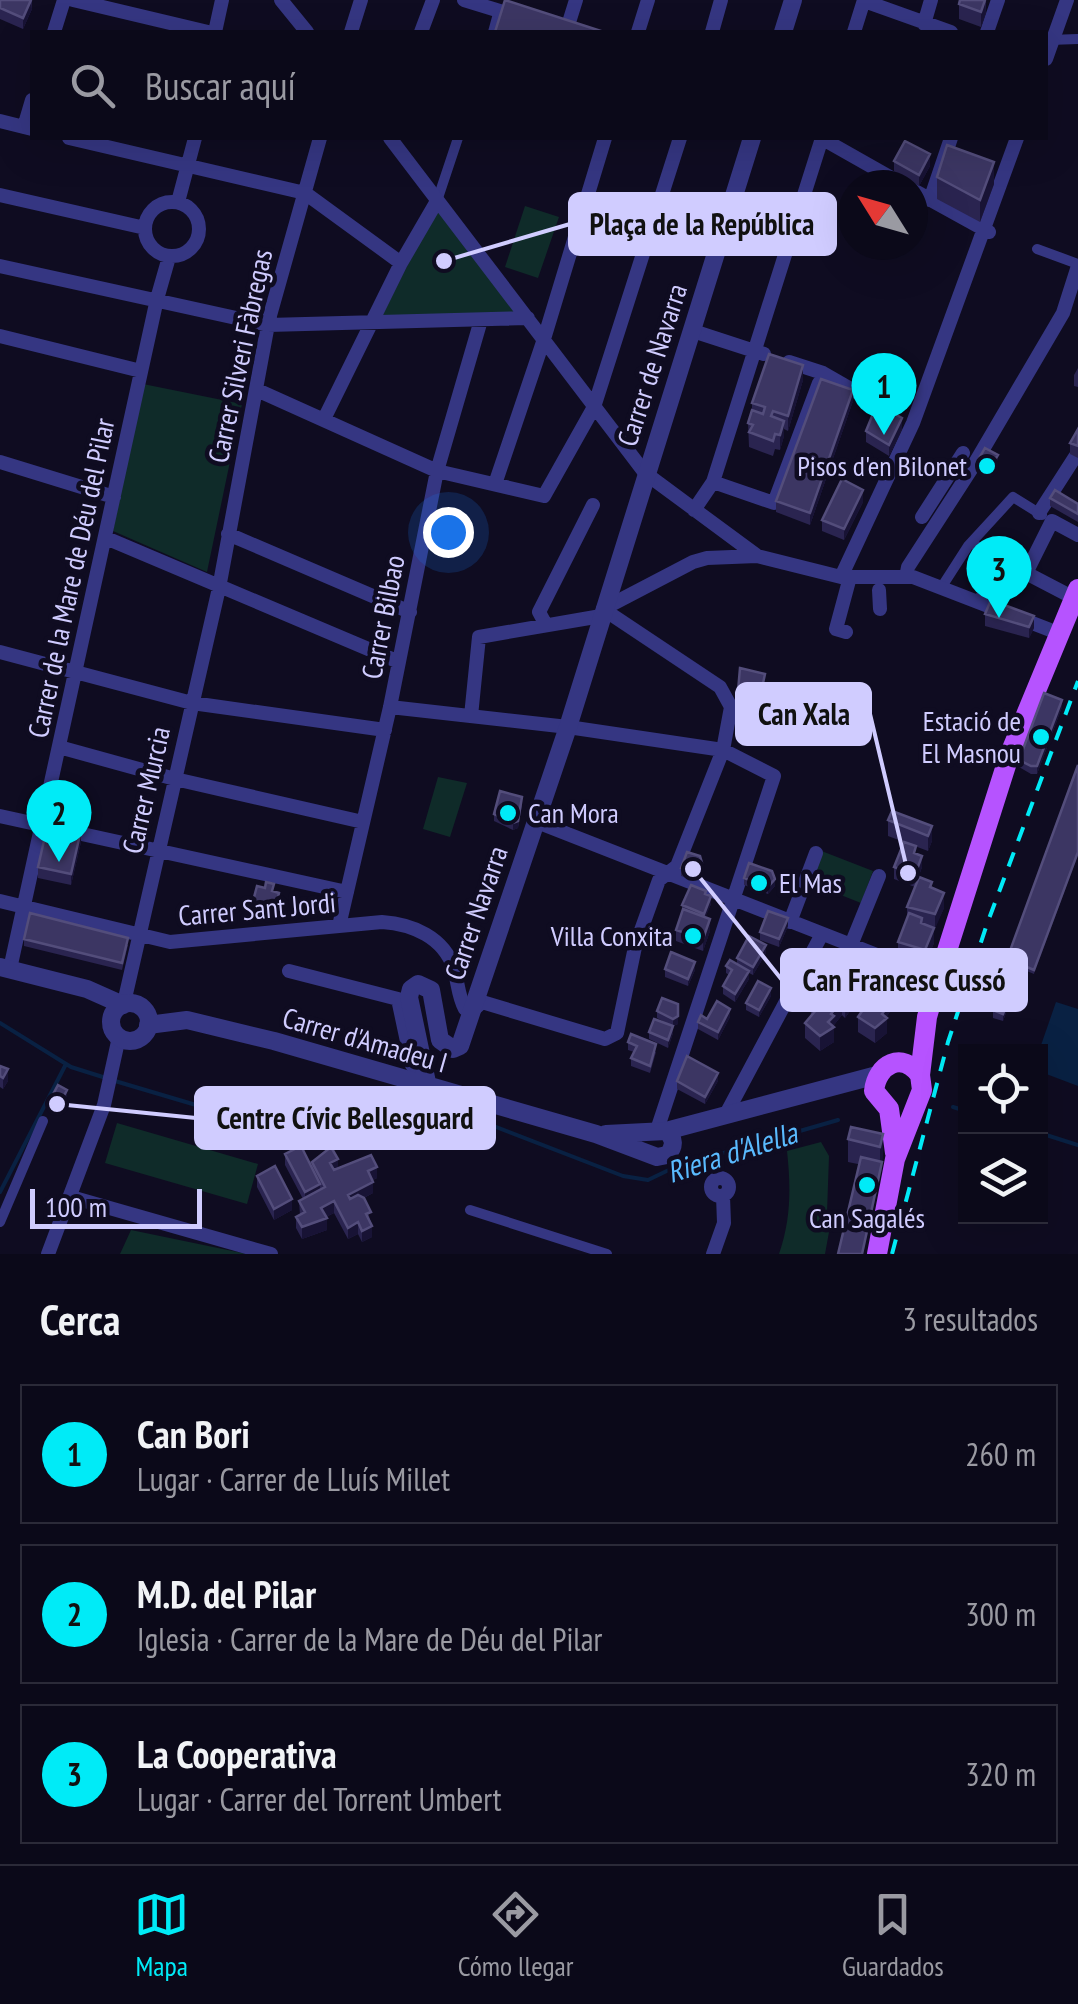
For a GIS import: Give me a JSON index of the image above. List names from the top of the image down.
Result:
{
  "streets": {
    "street": [
      "Carrer Silveri Fàbregas",
      "Carrer de Navarra",
      "Carrer de la Mare de Déu del Pilar",
      "Carrer Bilbao",
      "Carrer Murcia",
      "Carrer Sant Jordi",
      "Carrer Navarra",
      "Carrer d'Amadeu I"
    ]
  },
  "crossings": [
    ["Carrer Silveri Fàbregas", "Carrer Murcia"],
    ["Carrer de Navarra", "Carrer Navarra"],
    ["Carrer de la Mare de Déu del Pilar", "Carrer Sant Jordi"],
    ["Carrer Bilbao", "Carrer Sant Jordi"],
    ["Carrer Murcia", "Carrer Sant Jordi"],
    ["Carrer Murcia", "Carrer d'Amadeu I"],
    ["Carrer Sant Jordi", "Carrer Navarra"],
    ["Carrer Navarra", "Carrer d'Amadeu I"]
  ],
  "water": ["Riera d'Alella"],
  "places": [
    "Plaça de la República",
    "Pisos d'en Bilonet",
    "Estació de El Masnou",
    "Can Mora",
    "Can Francesc Cussó",
    "Can Xala",
    "El Mas",
    "Villa Conxita",
    "Centre Cívic Bellesguard",
    "Can Sagalés"
  ],
  "scale_bar": "100 m",
  "north": "top left",
  "page": {
    "search": "Buscar aquí",
    "pins": ["1", "3", "2"],
    "scale": "100 m",
    "heading": ["Cerca", "3 resultados"],
    "list": [
      {
        "mark": "1",
        "name": "Can Bori",
        "note": "Lugar · Carrer de Lluís Millet",
        "value": "260 m"
      },
      {
        "mark": "2",
        "name": "M.D. del Pilar",
        "note": "Iglesia · Carrer de la Mare de Déu del Pilar",
        "value": "300 m"
      },
      {
        "mark": "3",
        "name": "La Cooperativa",
        "note": "Lugar · Carrer del Torrent Umbert",
        "value": "320 m"
      }
    ],
    "nav": ["Mapa", "Cómo llegar", "Guardados"]
  }
}
